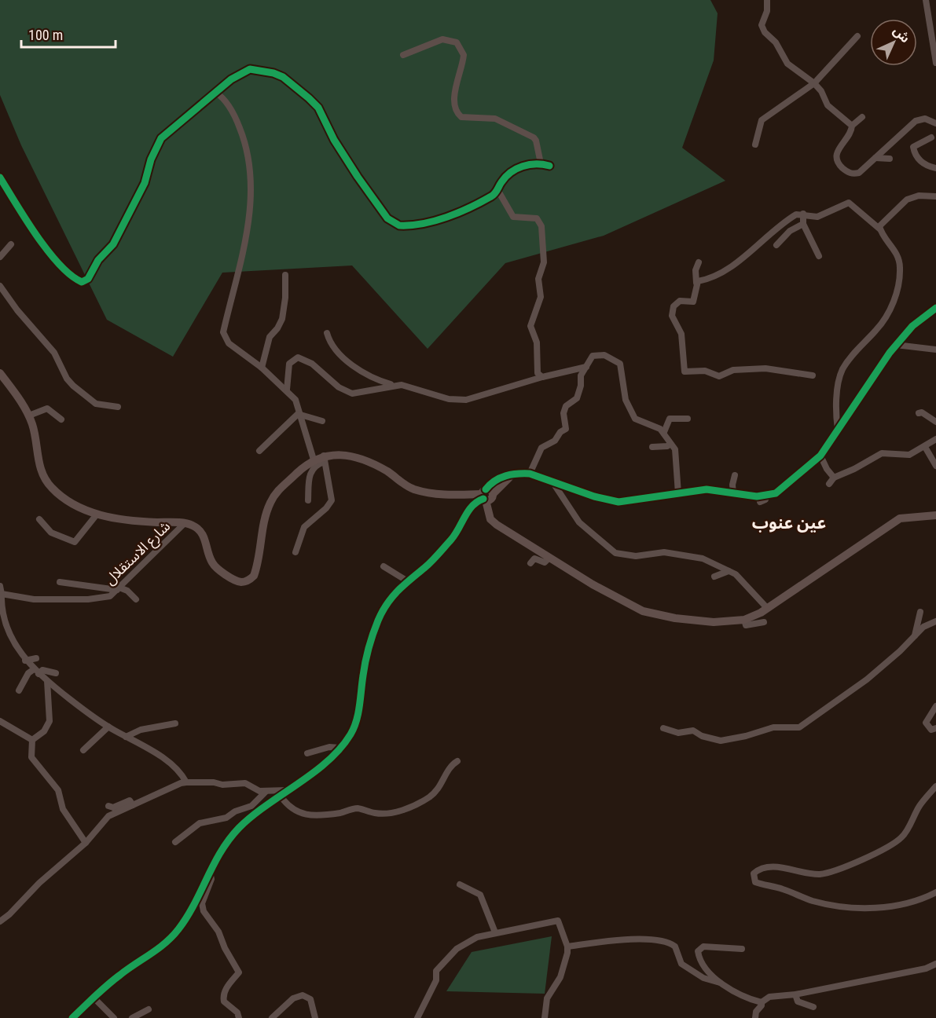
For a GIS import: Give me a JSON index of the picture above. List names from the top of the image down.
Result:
{
  "streets": {
    "street": ["شارع الاستقلال"]
  },
  "districts": ["عين عنوب"],
  "scale_bar": "100 m",
  "north": "top right"
}
